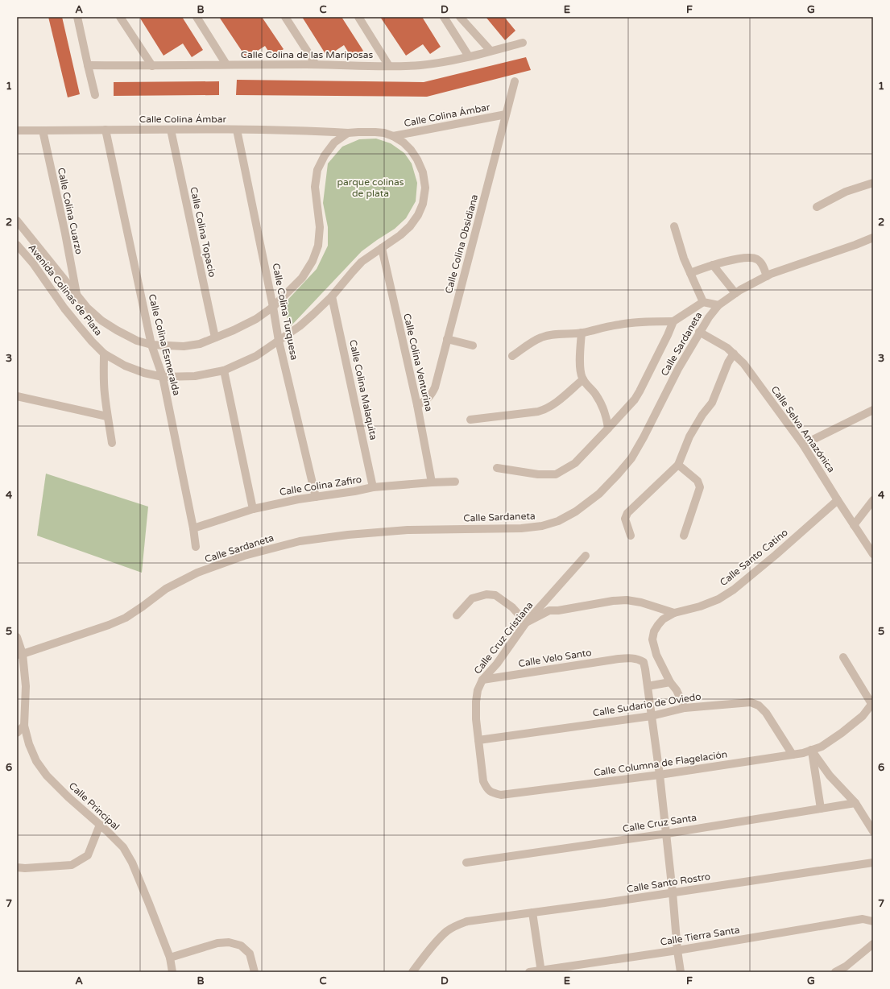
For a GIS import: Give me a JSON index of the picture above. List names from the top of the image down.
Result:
{
  "streets": {
    "street": [
      "Calle Colina de las Mariposas",
      "Calle Colina Ámbar",
      "Calle Colina Cuarzo",
      "Calle Colina Topacio",
      "Calle Colina Obsidiana",
      "Avenida Colinas de Plata",
      "Calle Colina Turquesa",
      "Calle Sardaneta",
      "Calle Colina Esmeralda",
      "Calle Colina Venturina",
      "Calle Colina Malaquita",
      "Calle Selva Amazónica",
      "Calle Colina Zafiro",
      "Calle Santo Catino",
      "Calle Cruz Cristiana",
      "Calle Velo Santo",
      "Calle Sudario de Oviedo",
      "Calle Columna de Flagelación",
      "Calle Principal",
      "Calle Cruz Santa",
      "Calle Santo Rostro",
      "Calle Tierra Santa"
    ]
  },
  "crossings": [
    ["Calle Colina Ámbar", "Calle Colina Cuarzo"],
    ["Calle Colina Ámbar", "Calle Colina Topacio"],
    ["Calle Colina Ámbar", "Calle Colina Obsidiana"],
    ["Calle Colina Ámbar", "Avenida Colinas de Plata"],
    ["Calle Colina Ámbar", "Calle Colina Turquesa"],
    ["Calle Colina Ámbar", "Calle Colina Esmeralda"],
    ["Calle Colina Cuarzo", "Avenida Colinas de Plata"],
    ["Calle Colina Topacio", "Avenida Colinas de Plata"],
    ["Calle Colina Obsidiana", "Calle Colina Venturina"],
    ["Avenida Colinas de Plata", "Calle Colina Turquesa"],
    ["Avenida Colinas de Plata", "Calle Colina Esmeralda"],
    ["Avenida Colinas de Plata", "Calle Colina Venturina"],
    ["Avenida Colinas de Plata", "Calle Colina Malaquita"],
    ["Calle Colina Turquesa", "Calle Colina Zafiro"],
    ["Calle Sardaneta", "Calle Selva Amazónica"],
    ["Calle Sardaneta", "Calle Principal"],
    ["Calle Colina Esmeralda", "Calle Colina Zafiro"],
    ["Calle Colina Venturina", "Calle Colina Zafiro"],
    ["Calle Colina Malaquita", "Calle Colina Zafiro"],
    ["Calle Selva Amazónica", "Calle Santo Catino"],
    ["Calle Cruz Cristiana", "Calle Velo Santo"],
    ["Calle Cruz Cristiana", "Calle Sudario de Oviedo"],
    ["Calle Cruz Cristiana", "Calle Columna de Flagelación"],
    ["Calle Sudario de Oviedo", "Calle Columna de Flagelación"]
  ],
  "parks": ["parque colinas de plata"],
  "grid": {
    "columns": [
      "A",
      "B",
      "C",
      "D",
      "E",
      "F",
      "G"
    ],
    "rows": [
      "1",
      "2",
      "3",
      "4",
      "5",
      "6",
      "7"
    ]
  }
}
